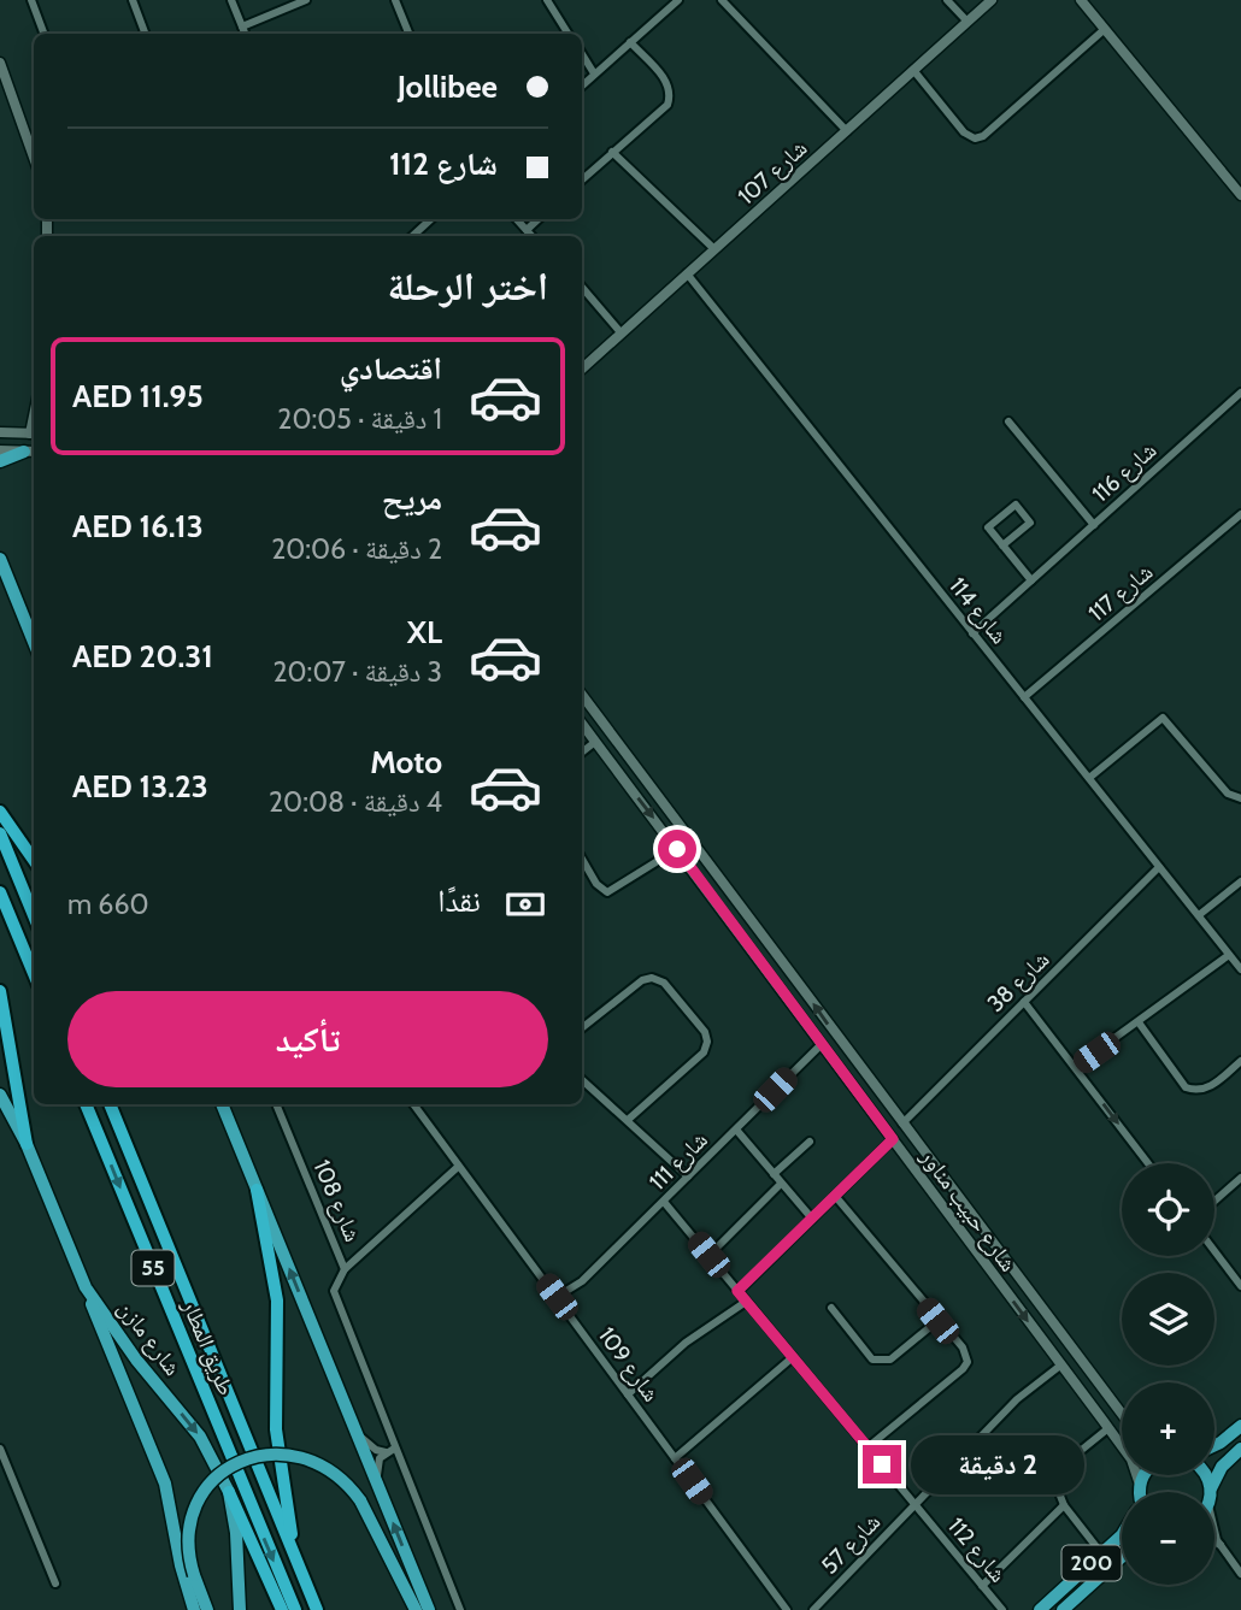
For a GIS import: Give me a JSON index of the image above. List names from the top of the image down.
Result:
{
  "streets": {
    "highway": ["55", "طريق المطار"],
    "main road": ["شارع مازن", "200"],
    "street": [
      "شارع 107",
      "شارع 116",
      "شارع 117",
      "شارع 114",
      "شارع 38",
      "شارع 111",
      "شارع 108",
      "شارع حبيب مناور",
      "شارع 109",
      "شارع 57",
      "شارع 112"
    ]
  },
  "crossings": [
    ["شارع 107", "شارع 114"],
    ["شارع 116", "شارع 114"],
    ["شارع 117", "شارع 114"],
    ["شارع 114", "شارع 38"],
    ["شارع 38", "شارع حبيب مناور"],
    ["شارع 111", "شارع حبيب مناور"],
    ["شارع 111", "شارع 109"],
    ["شارع 111", "شارع 112"],
    ["شارع 108", "شارع 109"],
    ["شارع حبيب مناور", "شارع 57"],
    ["شارع 57", "شارع 112"]
  ],
  "page": {
    "banner": ["Jollibee", "شارع 112"],
    "heading": "اختر الرحلة",
    "list": [
      {
        "name": "اقتصادي",
        "note": "1 دقيقة · 20:05",
        "value": "AED 11.95"
      },
      {
        "name": "مريح",
        "note": "2 دقيقة · 20:06",
        "value": "AED 16.13"
      },
      {
        "name": "XL",
        "note": "3 دقيقة · 20:07",
        "value": "AED 20.31"
      },
      {
        "name": "Moto",
        "note": "4 دقيقة · 20:08",
        "value": "AED 13.23"
      }
    ],
    "pay": ["نقدًا", "660 m"],
    "buttons": "تأكيد",
    "map_buttons": ["+", "−"],
    "bubble": "2 دقيقة"
  }
}
